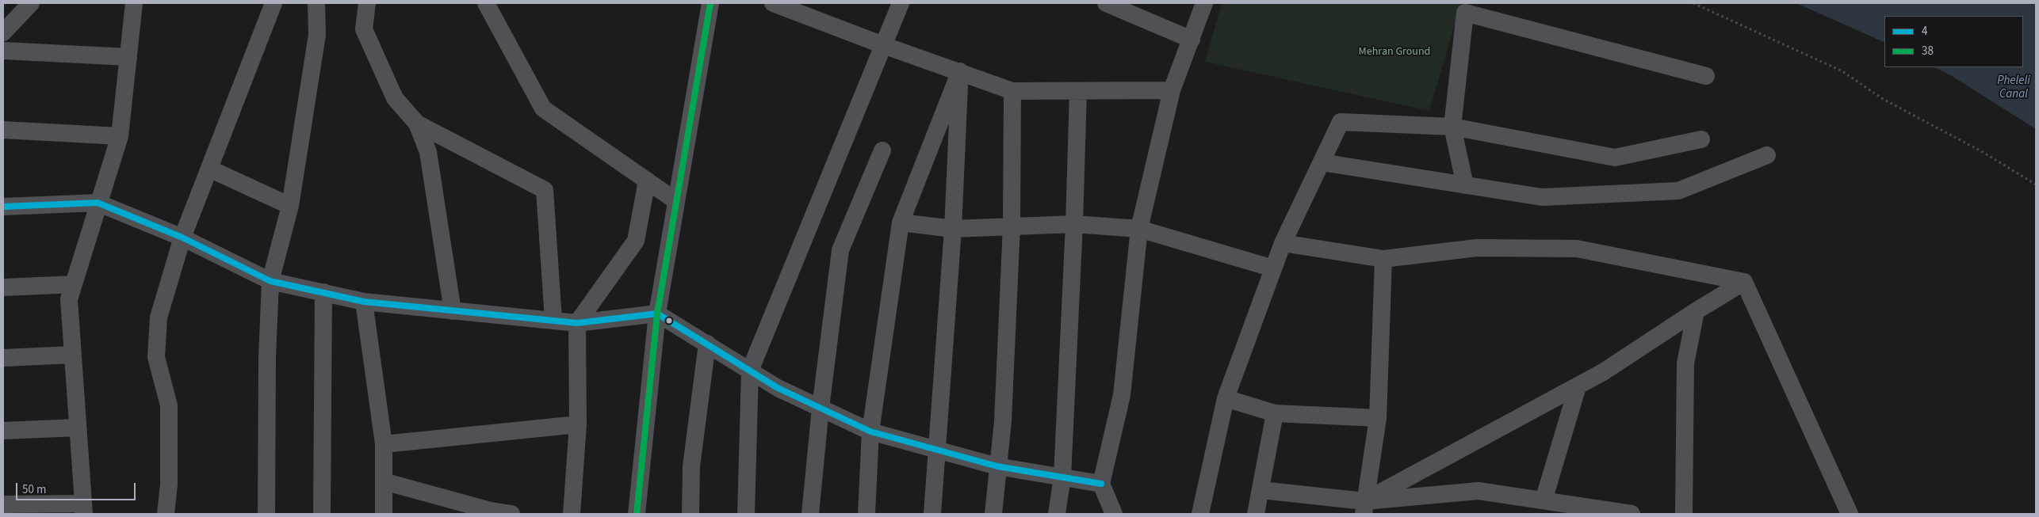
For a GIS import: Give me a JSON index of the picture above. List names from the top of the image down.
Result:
{
  "water": ["Pheleli Canal"],
  "parks": ["Mehran Ground"],
  "lines": ["transit line 38", "transit line 4"],
  "legend": ["4", "38"],
  "scale_bar": "50 m"
}
